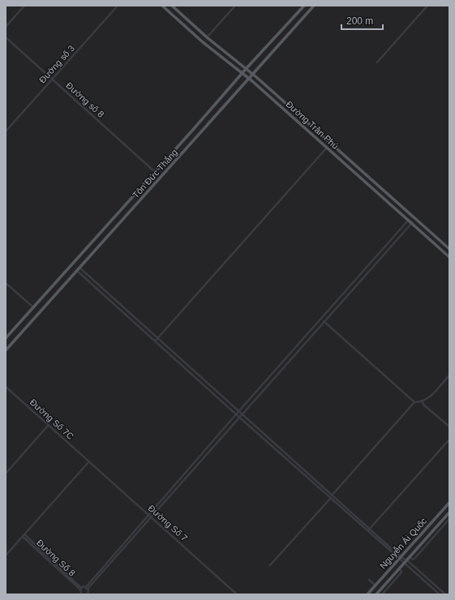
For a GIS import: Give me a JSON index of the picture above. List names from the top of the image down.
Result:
{
  "streets": {
    "main road": ["Đường Trần Phú", "Tôn Đức Thắng", "Nguyễn Ái Quốc"],
    "street": [
      "Đường số 3",
      "Đường số 8",
      "Đường Số 7C",
      "Đường Số 7",
      "Đường Số 8"
    ]
  },
  "crossings": [
    ["Đường số 3", "Đường số 8"],
    ["Đường số 8", "Tôn Đức Thắng"],
    ["Đường Trần Phú", "Tôn Đức Thắng"],
    ["Đường Số 7C", "Đường Số 7"]
  ],
  "scale_bar": "200 m"
}
